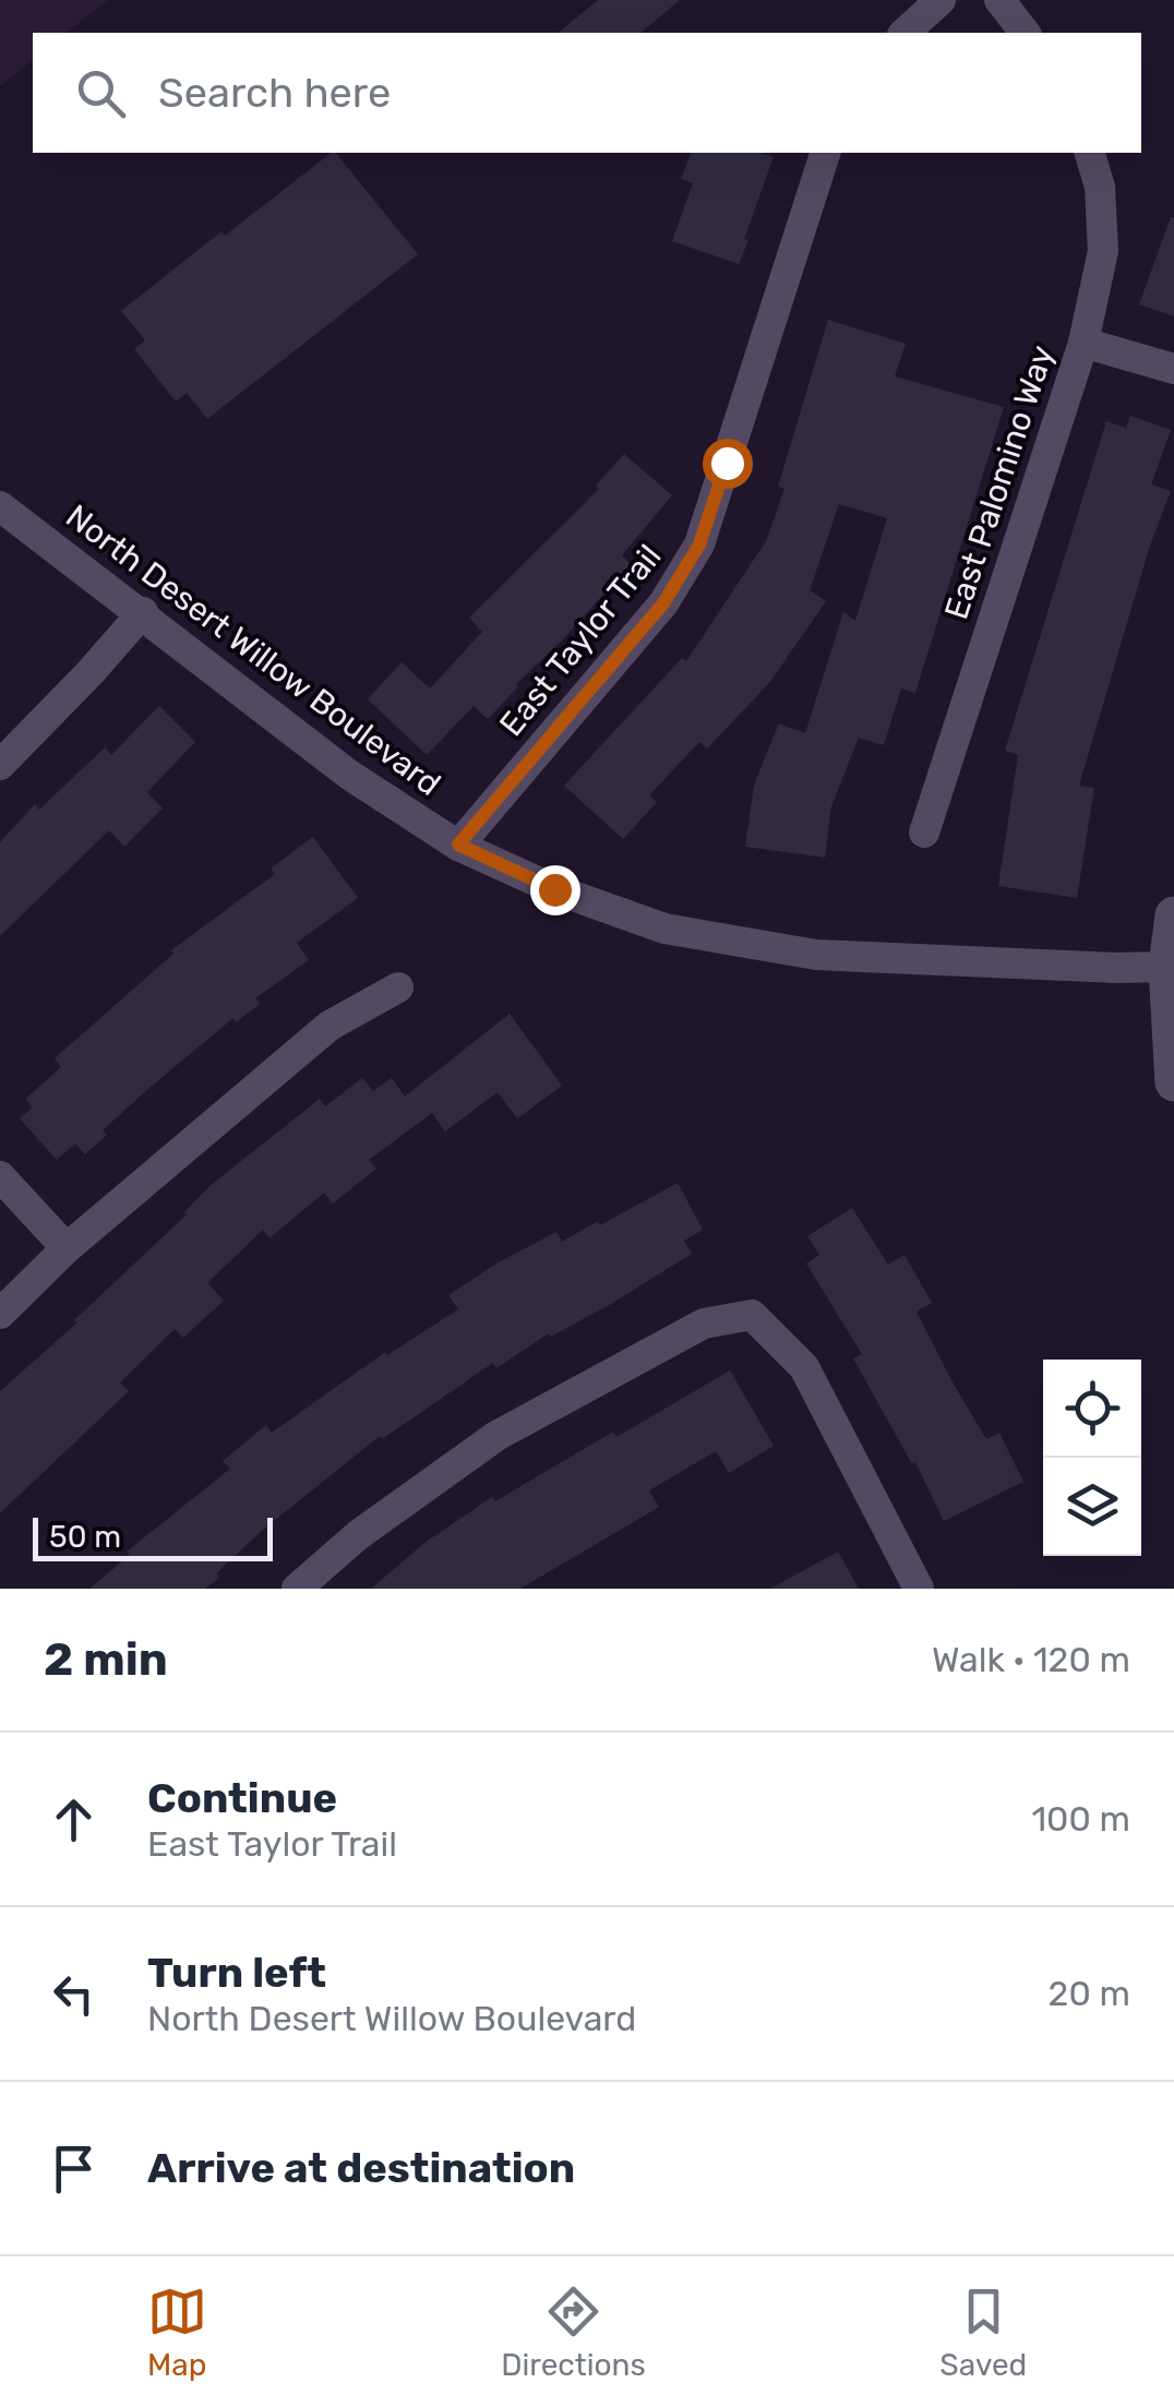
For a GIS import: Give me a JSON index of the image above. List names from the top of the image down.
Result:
{
  "streets": {
    "street": ["East Palomino Way", "East Taylor Trail", "North Desert Willow Boulevard"]
  },
  "crossings": [
    ["East Taylor Trail", "North Desert Willow Boulevard"]
  ],
  "scale_bar": "50 m",
  "page": {
    "search": "Search here",
    "scale": "50 m",
    "heading": ["2 min", "Walk · 120 m"],
    "list": [
      ["Continue", "East Taylor Trail", "100 m"],
      ["Turn left", "North Desert Willow Boulevard", "20 m"],
      "Arrive at destination"
    ],
    "nav": ["Map", "Directions", "Saved"]
  }
}
